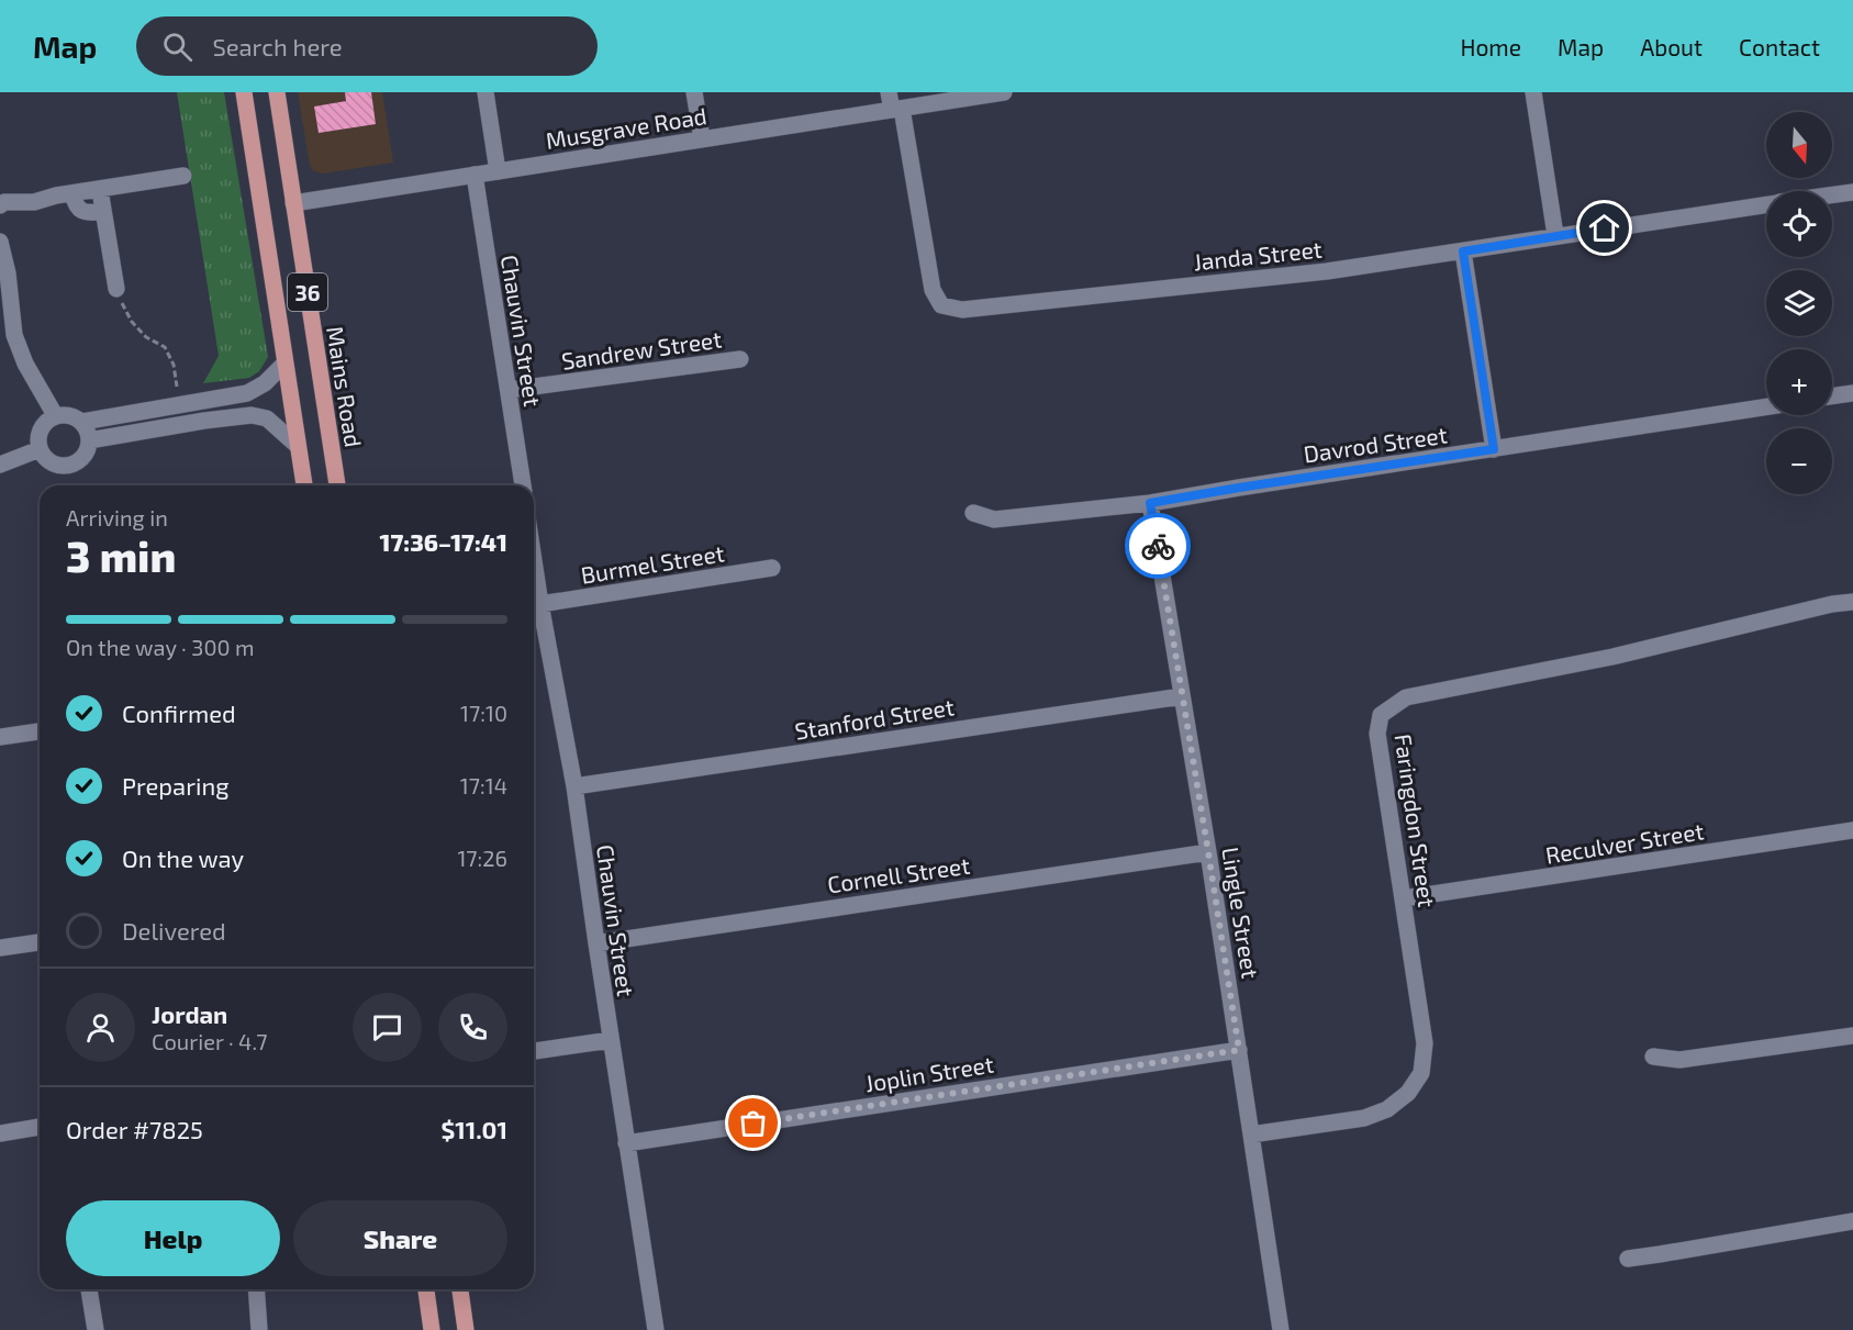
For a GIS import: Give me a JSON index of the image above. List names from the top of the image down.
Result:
{
  "streets": {
    "main road": ["36", "Mains Road"],
    "street": [
      "Musgrave Road",
      "Janda Street",
      "Chauvin Street",
      "Sandrew Street",
      "Davrod Street",
      "Burmel Street",
      "Stanford Street",
      "Faringdon Street",
      "Reculver Street",
      "Cornell Street",
      "Lingle Street",
      "Joplin Street"
    ]
  },
  "crossings": [
    ["Musgrave Road", "Janda Street"],
    ["Musgrave Road", "Chauvin Street"],
    ["Musgrave Road", "Mains Road"],
    ["Chauvin Street", "Sandrew Street"],
    ["Chauvin Street", "Burmel Street"],
    ["Chauvin Street", "Stanford Street"],
    ["Chauvin Street", "Cornell Street"],
    ["Chauvin Street", "Joplin Street"],
    ["Davrod Street", "Lingle Street"],
    ["Stanford Street", "Lingle Street"],
    ["Faringdon Street", "Reculver Street"],
    ["Faringdon Street", "Lingle Street"],
    ["Cornell Street", "Lingle Street"],
    ["Lingle Street", "Joplin Street"]
  ],
  "north": "bottom",
  "page": {
    "header": "Map",
    "search": "Search here",
    "nav": [
      "Home",
      "Map",
      "About",
      "Contact"
    ],
    "map_buttons": ["+", "−"],
    "heading": ["3 min", "Arriving in", "17:36–17:41"],
    "panel": [
      "Jordan",
      "Courier · 4.7",
      "Order #7825",
      "$11.01"
    ],
    "bar": "On the way · 300 m",
    "list": [
      ["Confirmed", "17:10"],
      ["Preparing", "17:14"],
      ["On the way", "17:26"],
      "Delivered"
    ],
    "buttons": ["Help", "Share"]
  }
}
